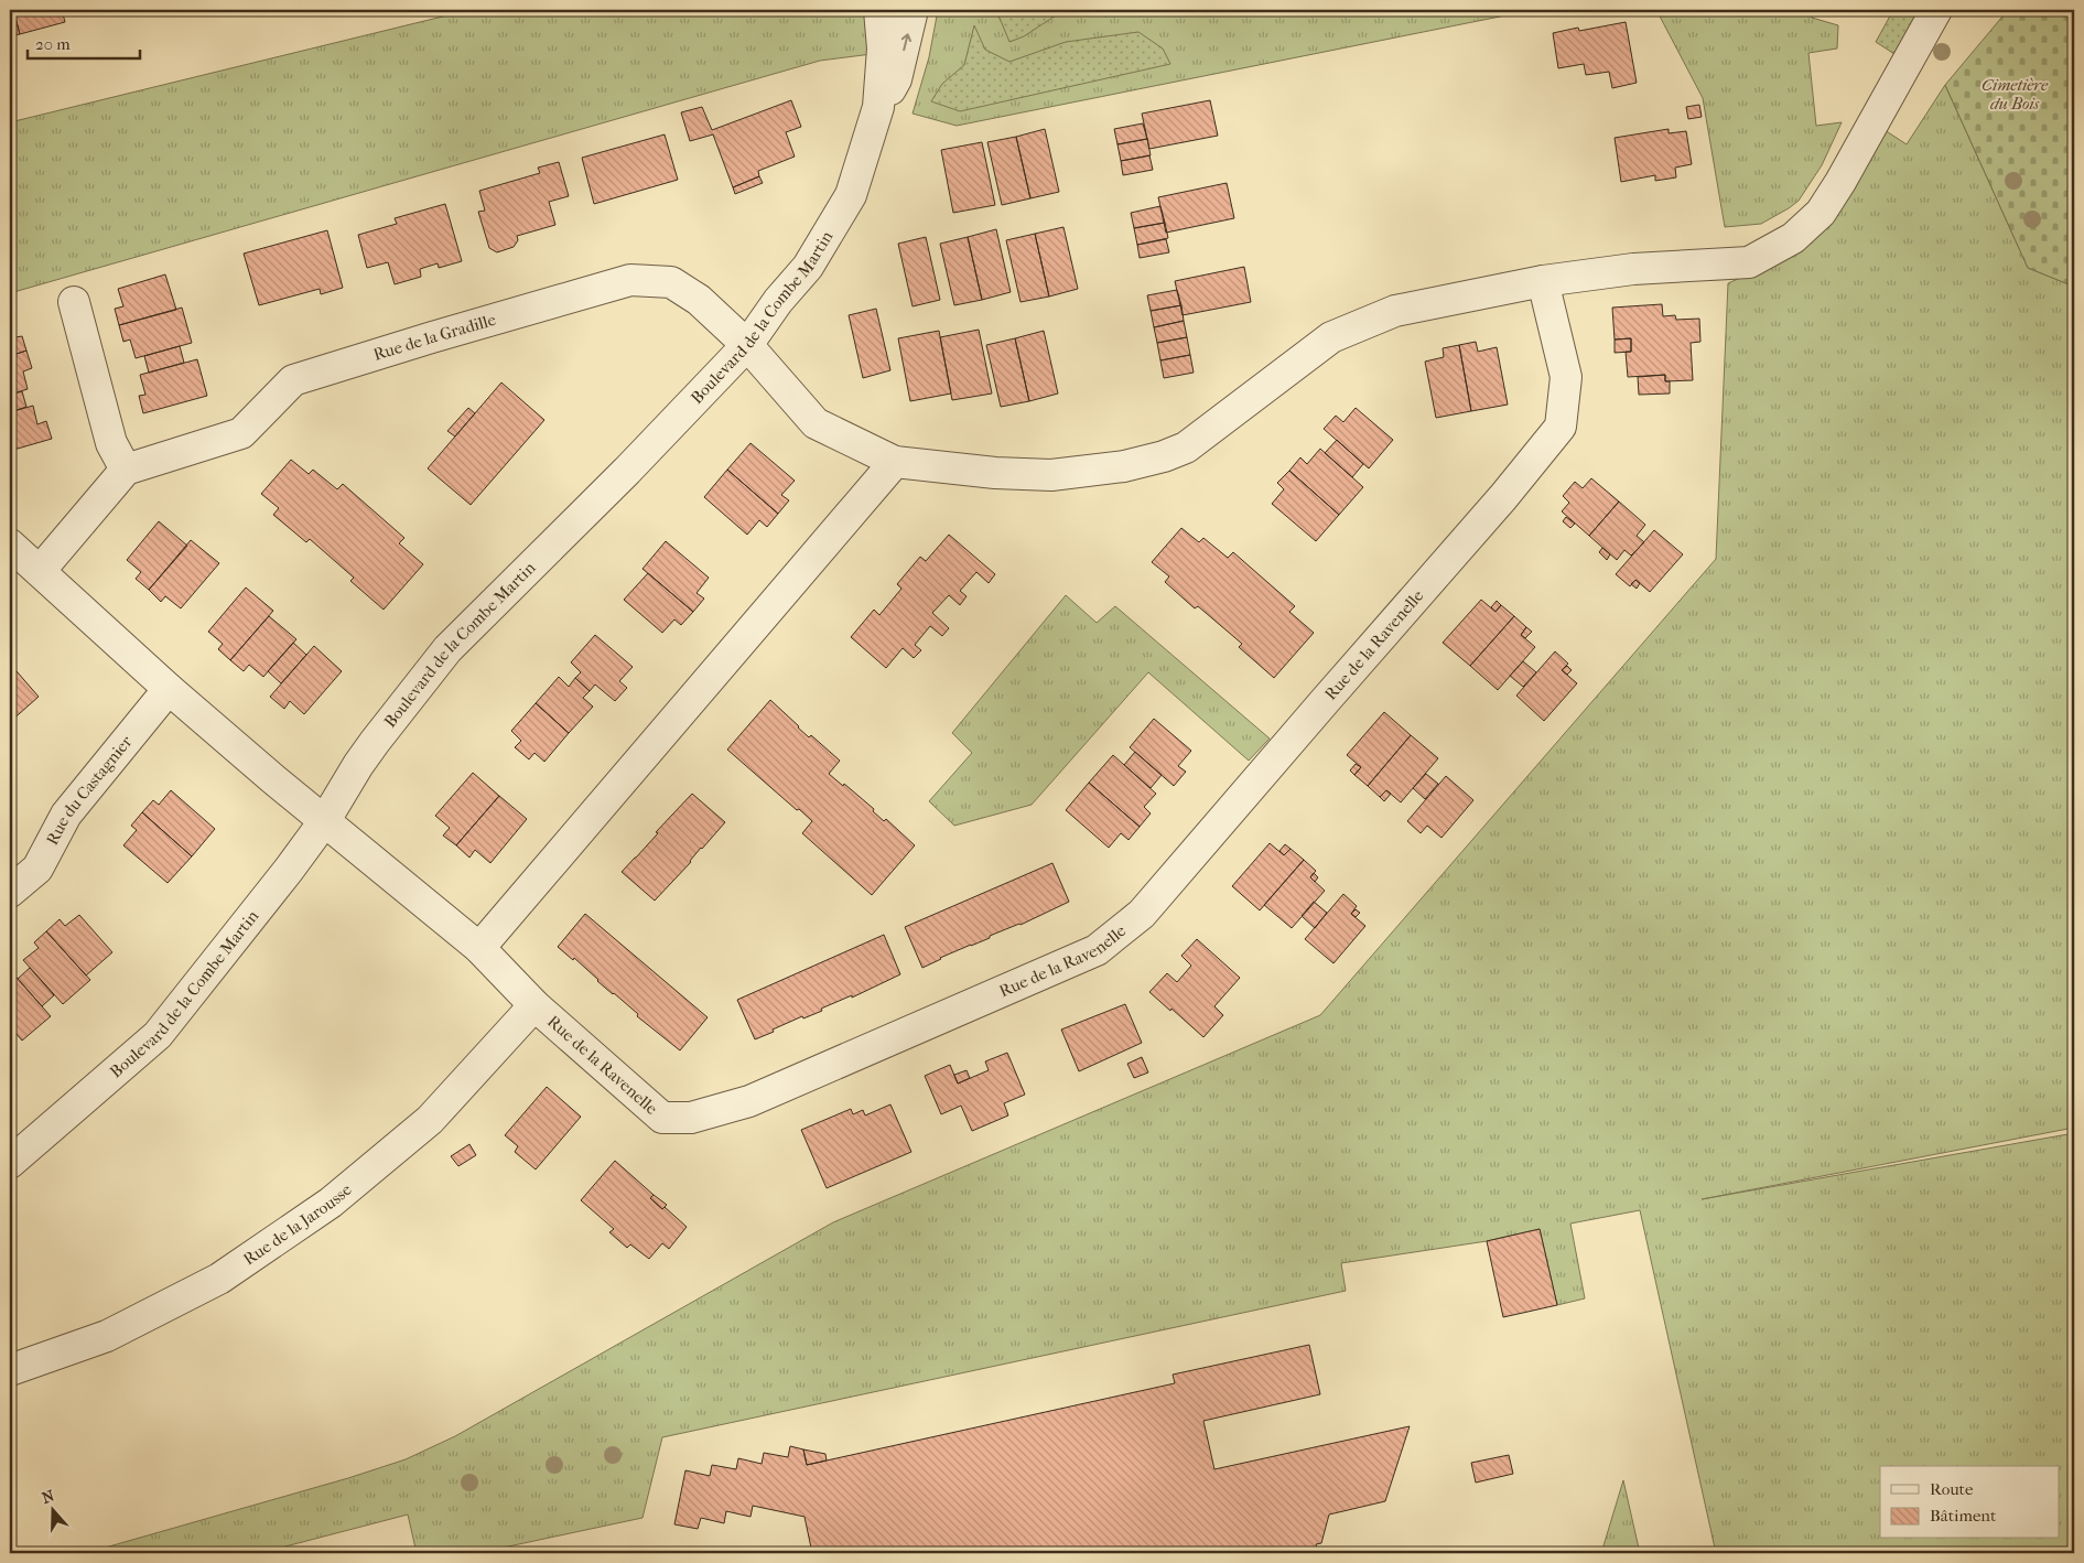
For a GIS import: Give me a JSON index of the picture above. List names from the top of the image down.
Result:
{
  "streets": {
    "street": [
      "Boulevard de la Combe Martin",
      "Rue de la Gradille",
      "Rue de la Ravenelle",
      "Rue du Castagnier",
      "Rue de la Jarousse"
    ]
  },
  "crossings": [
    ["Boulevard de la Combe Martin", "Rue de la Gradille"],
    ["Boulevard de la Combe Martin", "Rue de la Ravenelle"],
    ["Rue de la Gradille", "Rue de la Ravenelle"],
    ["Rue de la Ravenelle", "Rue de la Jarousse"]
  ],
  "parks": ["Cimetière du Bois"],
  "legend": ["Route", "Bâtiment"],
  "scale_bar": "20 m",
  "north": "top"
}
